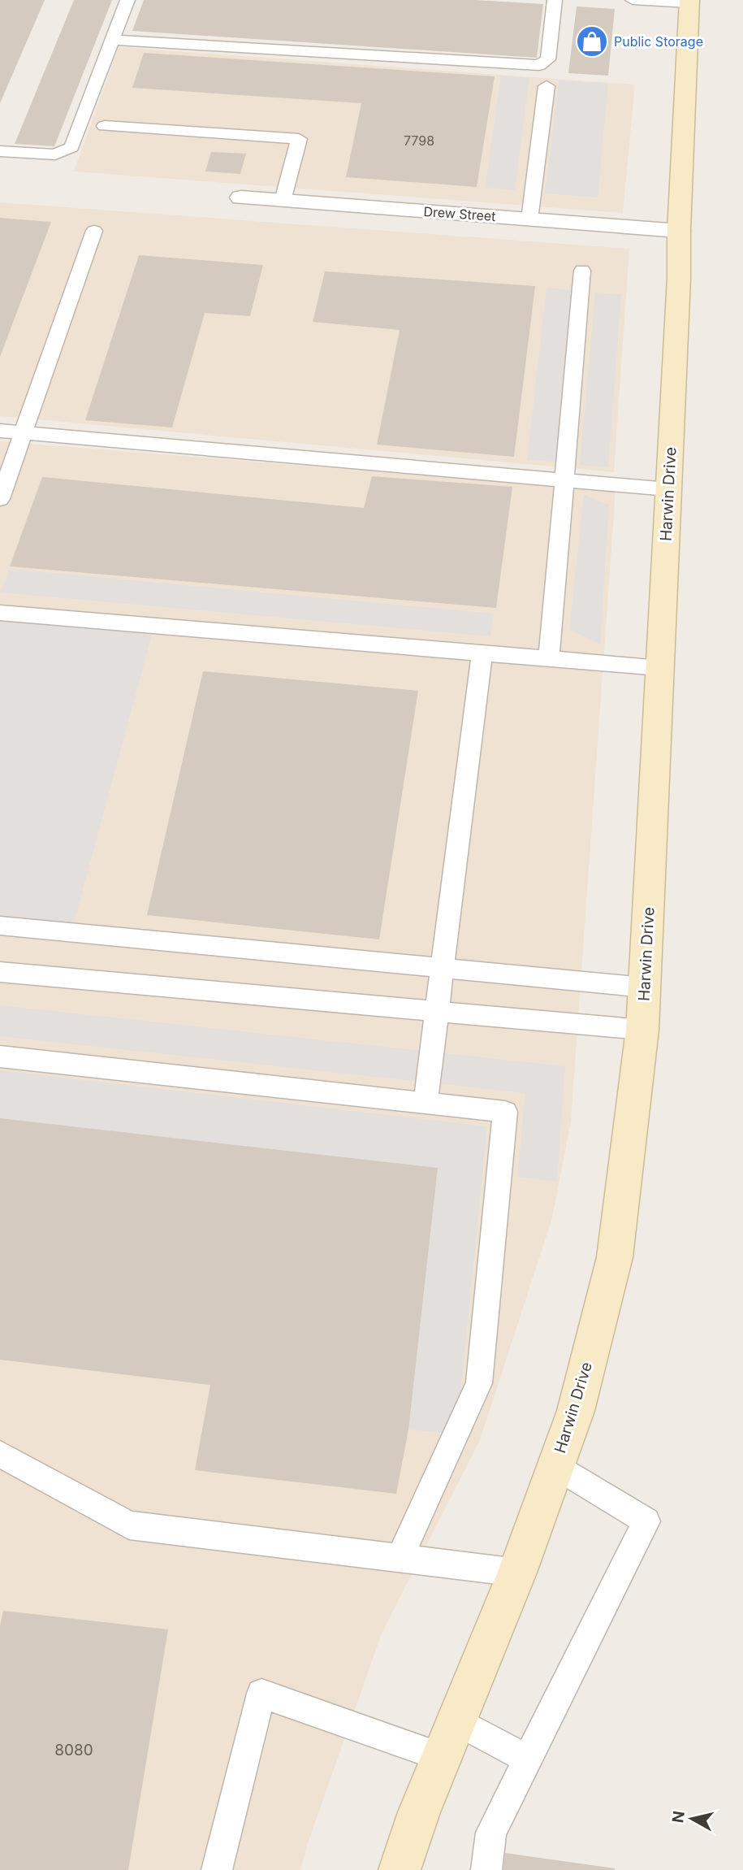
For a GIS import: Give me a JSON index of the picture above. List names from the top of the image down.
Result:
{
  "streets": {
    "main road": ["Harwin Drive"],
    "street": ["Drew Street"]
  },
  "crossings": [
    ["Drew Street", "Harwin Drive"]
  ],
  "places": {
    "shop": ["Public Storage"]
  },
  "house_numbers": ["7798", "8080"],
  "north": "left"
}
